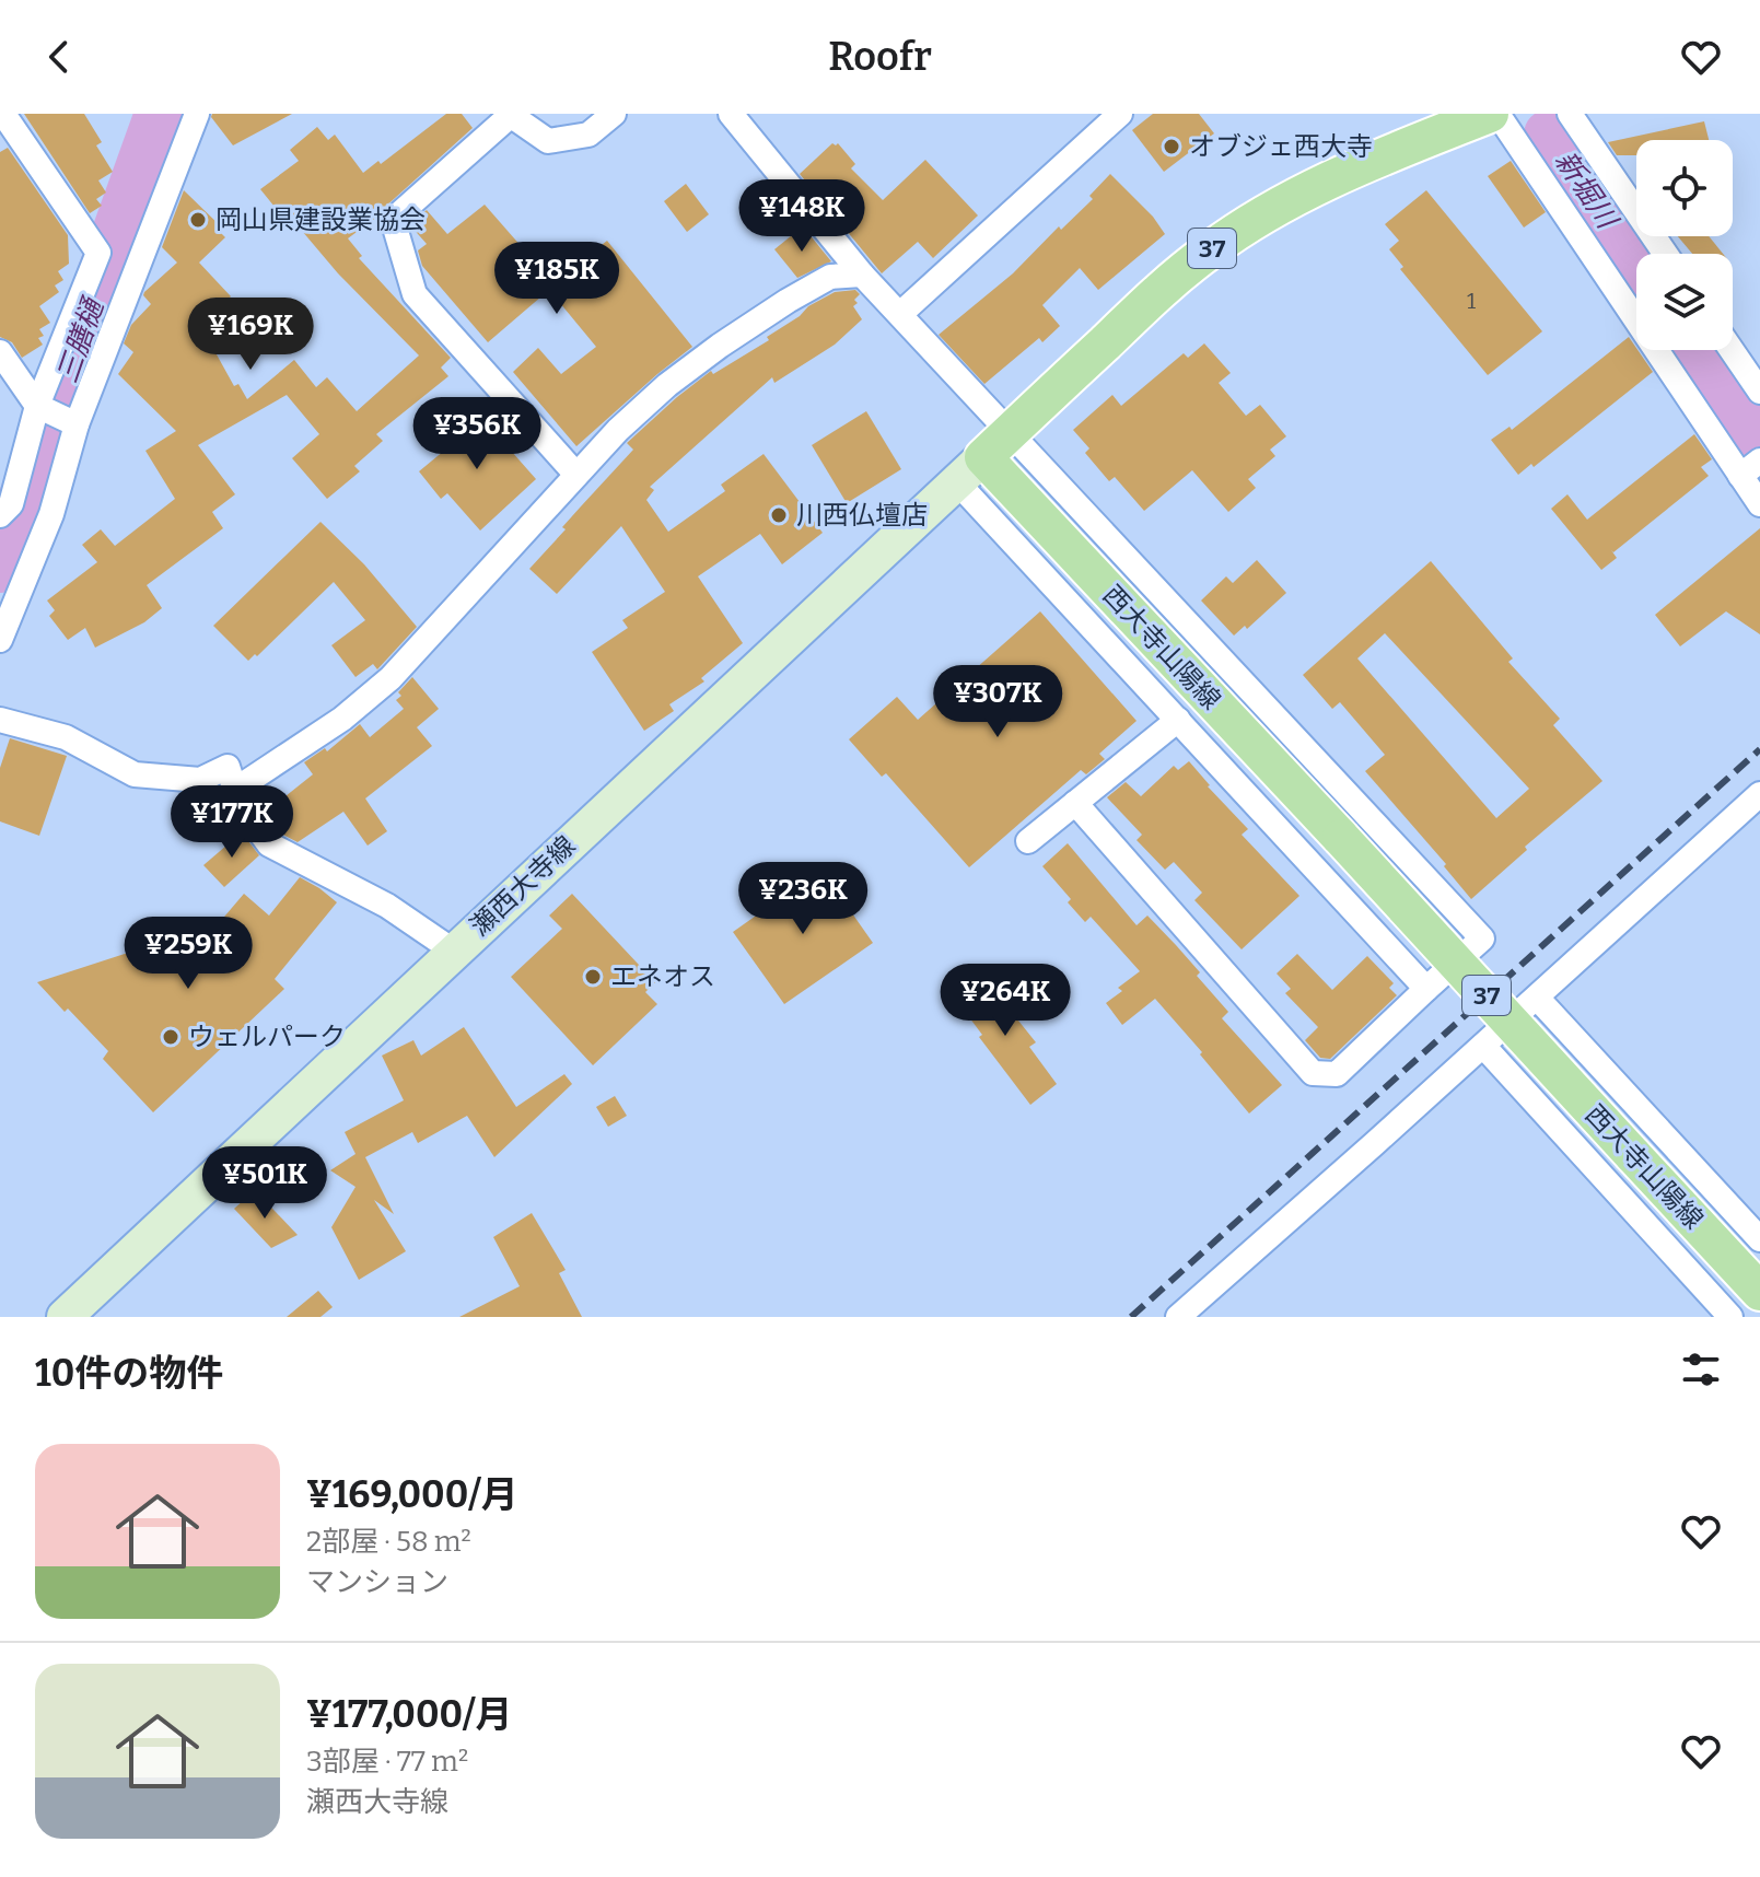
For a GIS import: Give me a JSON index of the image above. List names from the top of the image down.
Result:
{
  "streets": {
    "main road": ["37", "西大寺山陽線", "瀬西大寺線"]
  },
  "crossings": [
    ["37", "西大寺山陽線"],
    ["37", "瀬西大寺線"],
    ["西大寺山陽線", "瀬西大寺線"]
  ],
  "water": ["新堀川", "三膳樋"],
  "places": [
    "オブジェ西大寺",
    "岡山県建設業協会",
    "川西仏壇店",
    "エネオス",
    "ウェルパーク"
  ],
  "house_numbers": ["1"],
  "page": {
    "header": "Roofr",
    "price": [
      "¥148K",
      "¥185K",
      "¥169K",
      "¥356K",
      "¥307K",
      "¥177K",
      "¥236K",
      "¥259K",
      "¥264K",
      "¥501K"
    ],
    "heading": "10件の物件",
    "list": [
      {
        "name": "¥169,000/月",
        "note": "2部屋 · 58 m² · マンション"
      },
      {
        "name": "¥177,000/月",
        "note": "3部屋 · 77 m² · 瀬西大寺線"
      }
    ]
  }
}
